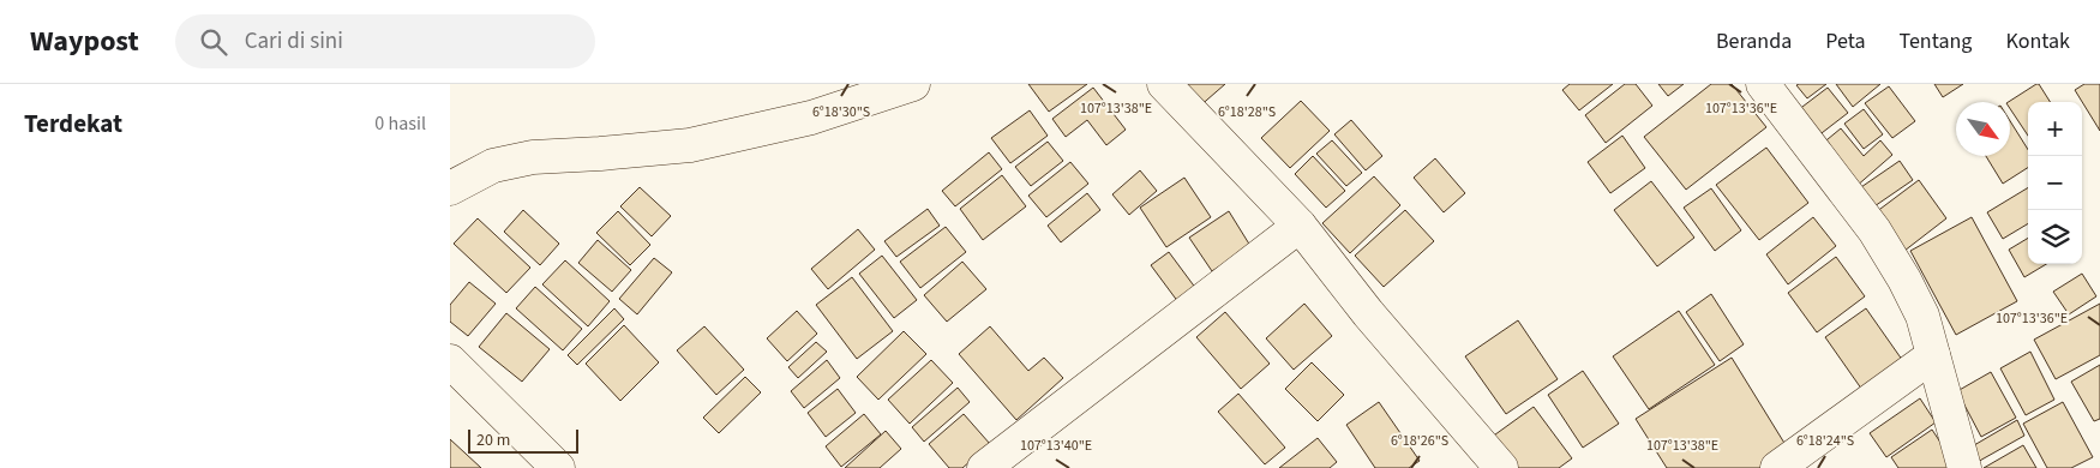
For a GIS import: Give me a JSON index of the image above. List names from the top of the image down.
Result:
{
  "scale_bar": "20 m",
  "north": "bottom right",
  "page": {
    "header": "Waypost",
    "search": "Cari di sini",
    "nav": [
      "Beranda",
      "Peta",
      "Tentang",
      "Kontak"
    ],
    "heading": ["Terdekat", "0 hasil"],
    "map_buttons": ["+", "−"],
    "scale": "20 m"
  },
  "coordinates": [
    "107°13'38\"E",
    "107°13'36\"E",
    "6°18'30\"S",
    "6°18'28\"S",
    "6°18'26\"S",
    "6°18'24\"S",
    "107°13'40\"E"
  ]
}
